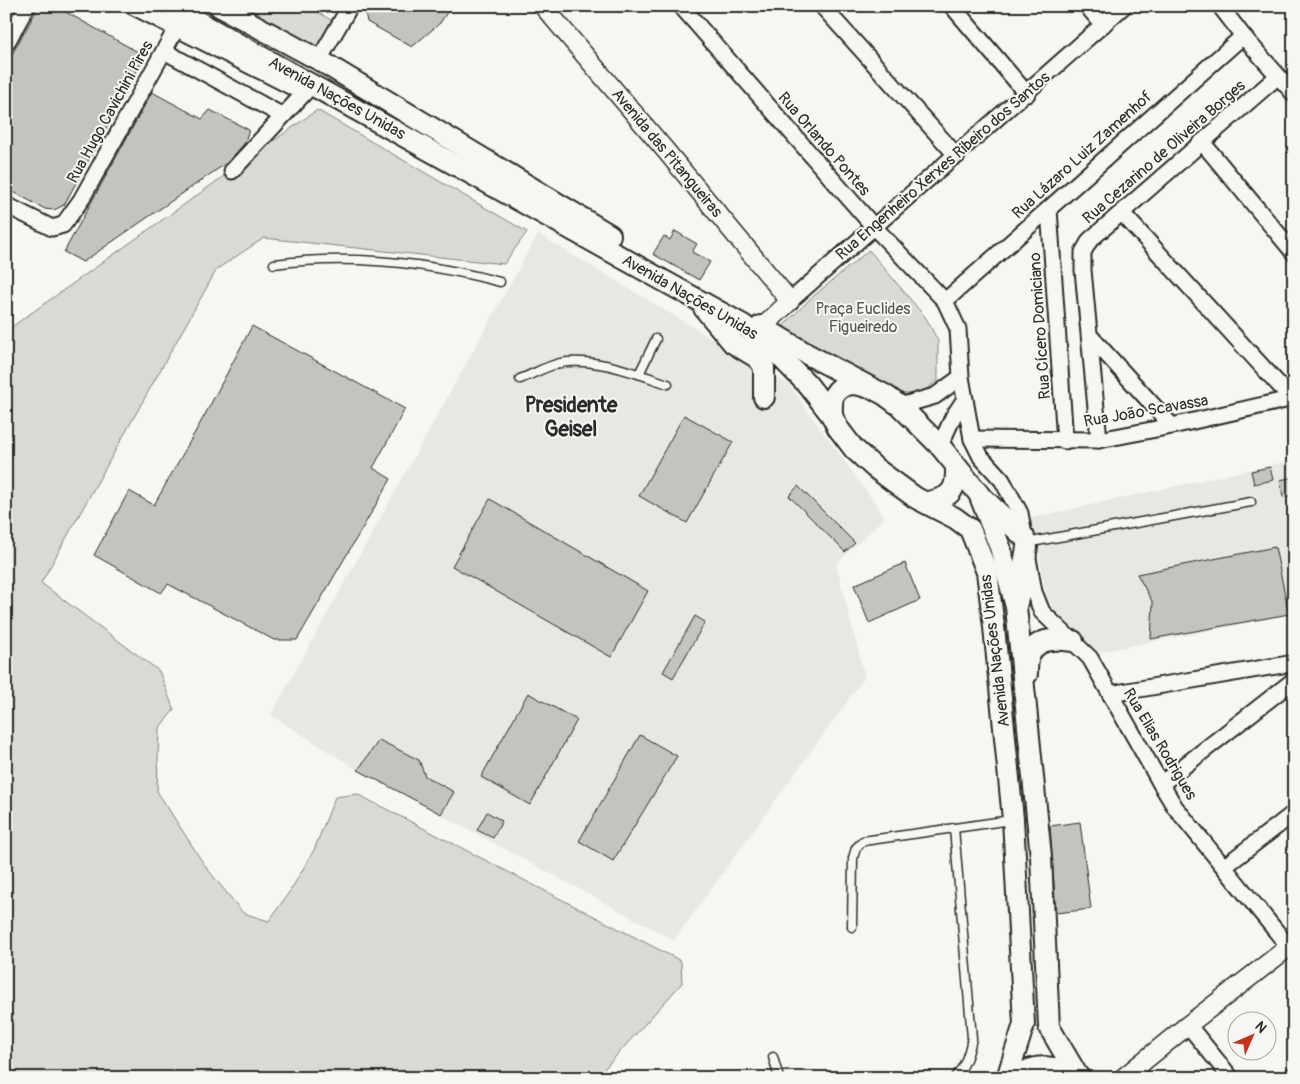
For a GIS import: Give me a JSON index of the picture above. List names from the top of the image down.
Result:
{
  "streets": {
    "main road": ["Avenida Nações Unidas"],
    "street": [
      "Rua Hugo Cavichini Pires",
      "Rua Orlando Pontes",
      "Rua Cezarino de Oliveira Borges",
      "Avenida das Pitangueiras",
      "Rua Lázaro Luiz Zamenhof",
      "Rua Engenheiro Xerxes Ribeiro dos Santos",
      "Rua Cícero Domiciano",
      "Rua João Scavassa",
      "Rua Elias Rodrigues"
    ]
  },
  "crossings": [
    ["Avenida Nações Unidas", "Rua Hugo Cavichini Pires"],
    ["Avenida Nações Unidas", "Rua Engenheiro Xerxes Ribeiro dos Santos"],
    ["Rua Orlando Pontes", "Rua Lázaro Luiz Zamenhof"],
    ["Rua Orlando Pontes", "Rua Engenheiro Xerxes Ribeiro dos Santos"],
    ["Rua Orlando Pontes", "Rua João Scavassa"],
    ["Rua Orlando Pontes", "Rua Elias Rodrigues"],
    ["Rua Cezarino de Oliveira Borges", "Rua João Scavassa"],
    ["Avenida das Pitangueiras", "Rua Engenheiro Xerxes Ribeiro dos Santos"],
    ["Rua Lázaro Luiz Zamenhof", "Rua Cícero Domiciano"],
    ["Rua Cícero Domiciano", "Rua João Scavassa"],
    ["Rua João Scavassa", "Rua Elias Rodrigues"]
  ],
  "districts": ["Presidente Geisel"],
  "parks": ["Praça Euclides Figueiredo"],
  "north": "top right"
}
